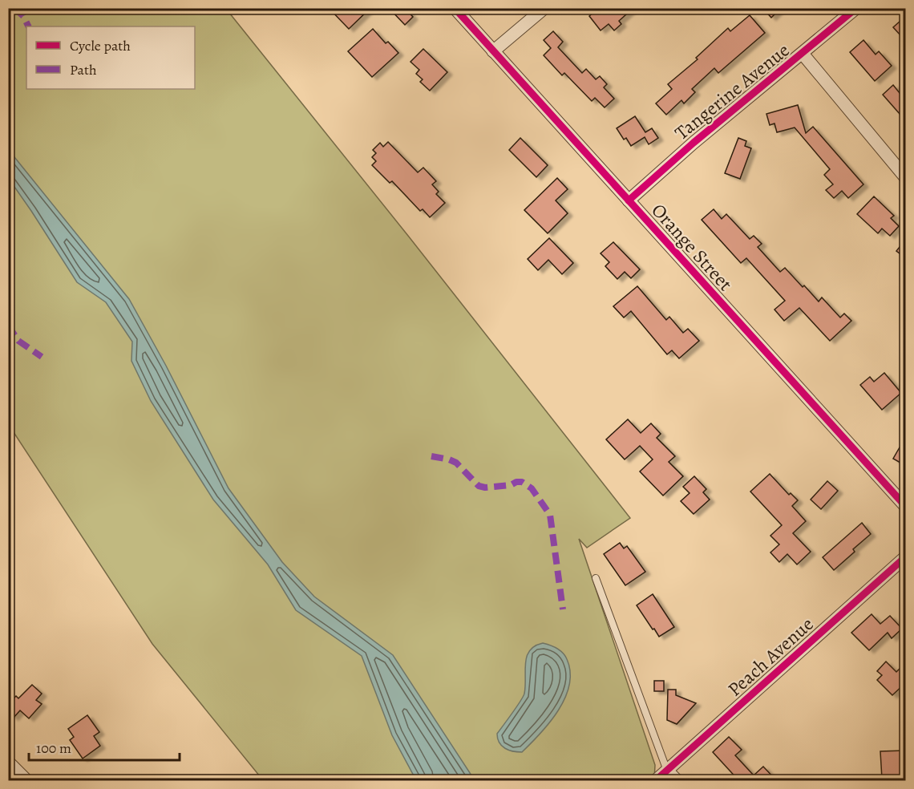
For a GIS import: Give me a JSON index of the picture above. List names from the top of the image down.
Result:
{
  "streets": {
    "street": ["Tangerine Avenue", "Orange Street", "Peach Avenue"]
  },
  "crossings": [
    ["Tangerine Avenue", "Orange Street"]
  ],
  "legend": ["Cycle path", "Path"],
  "scale_bar": "100 m"
}
